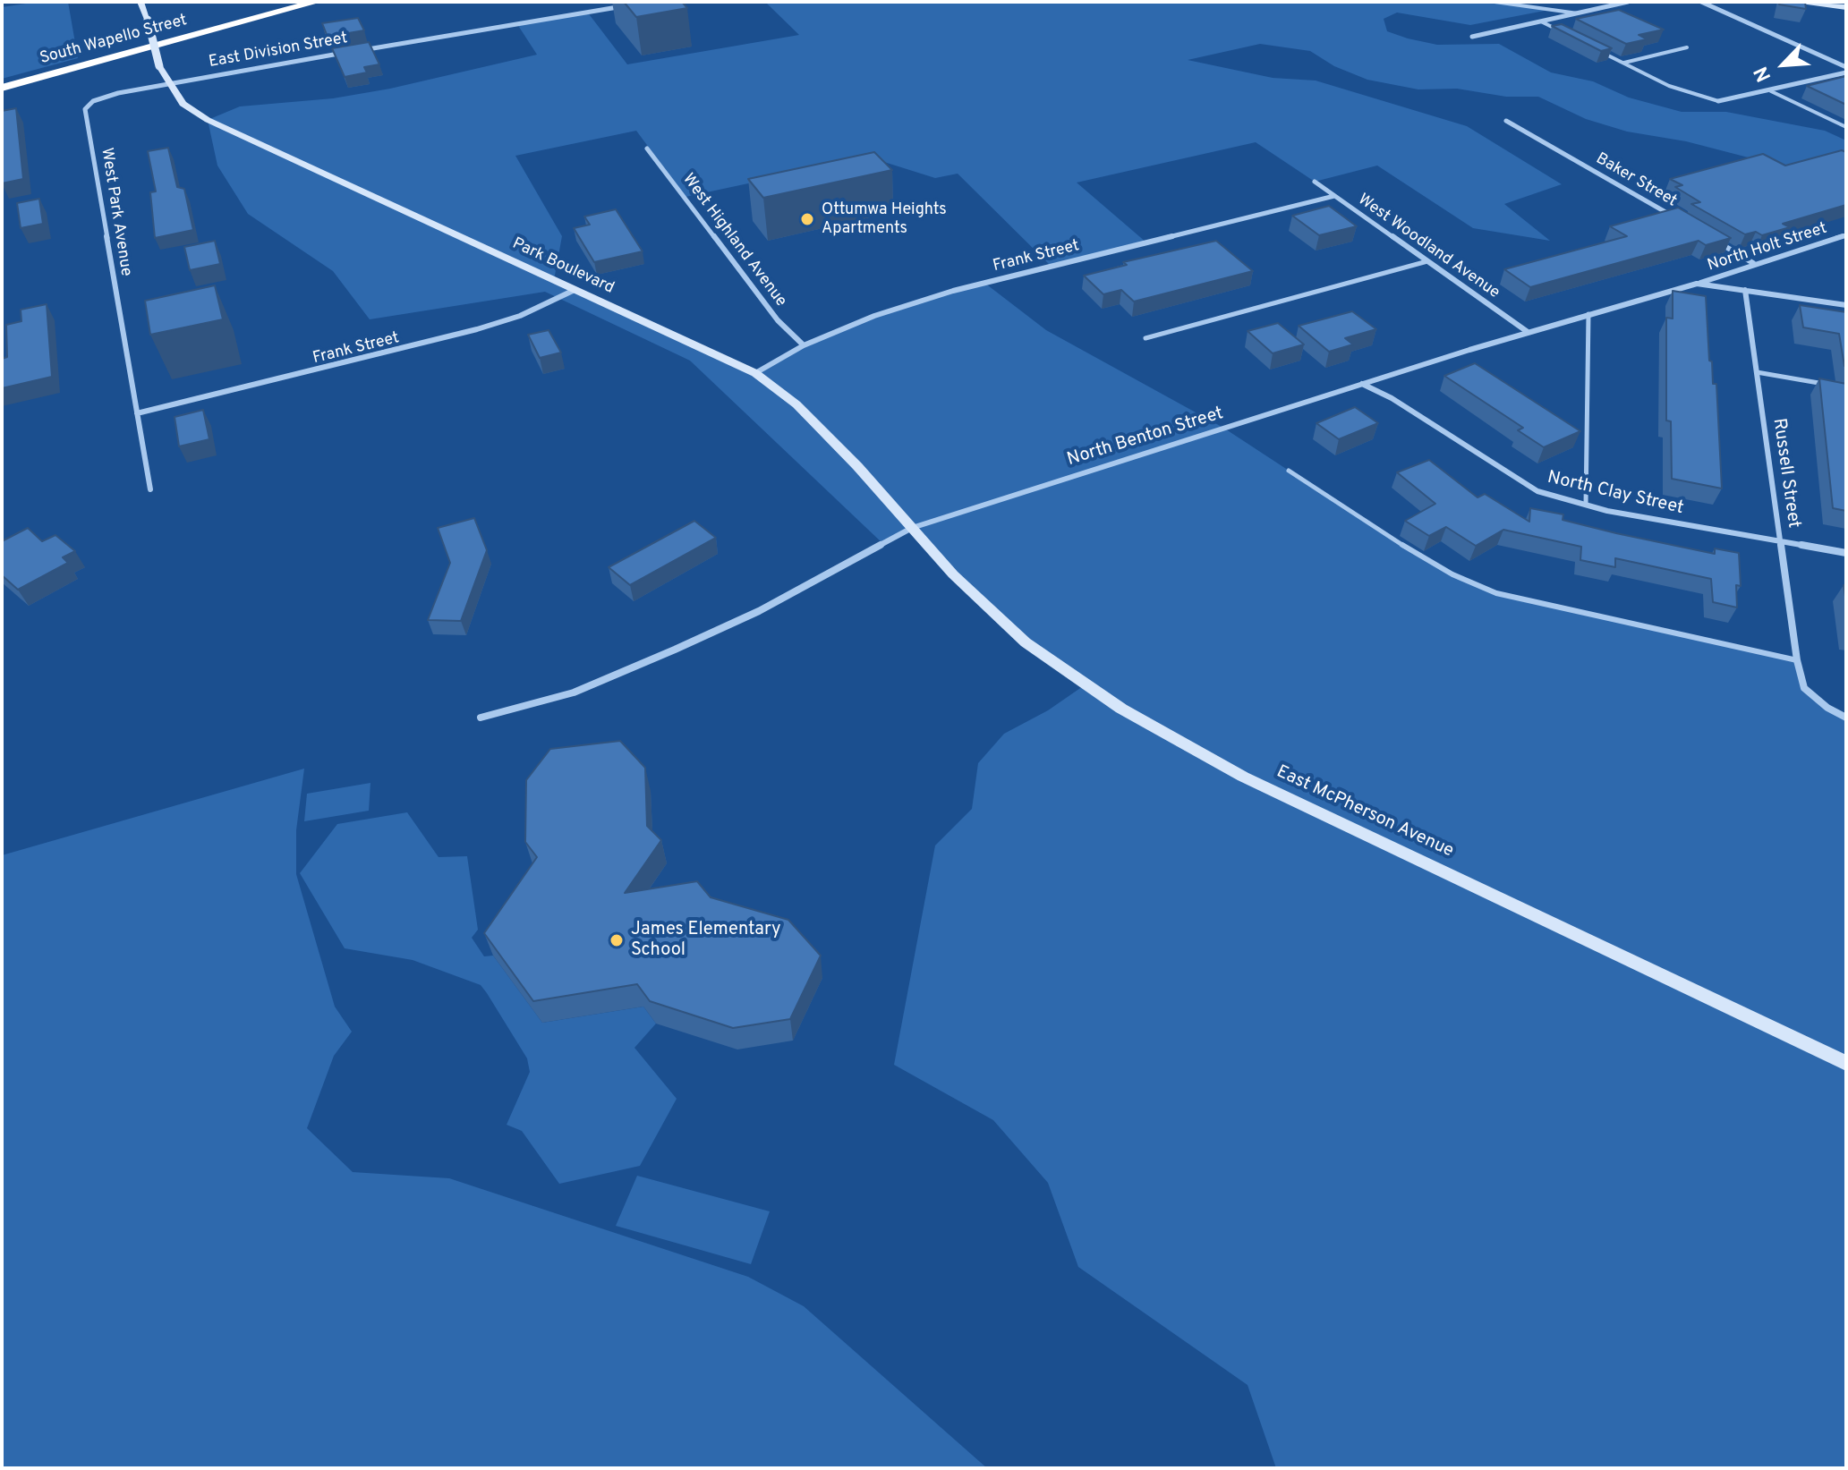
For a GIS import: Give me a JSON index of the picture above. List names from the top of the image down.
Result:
{
  "streets": {
    "highway": ["South Wapello Street"],
    "main road": ["Park Boulevard", "East McPherson Avenue"],
    "street": [
      "East Division Street",
      "Baker Street",
      "West Park Avenue",
      "West Highland Avenue",
      "West Woodland Avenue",
      "North Holt Street",
      "Frank Street",
      "North Benton Street",
      "Russell Street",
      "North Clay Street"
    ]
  },
  "crossings": [
    ["East Division Street", "West Park Avenue"],
    ["East Division Street", "Park Boulevard"],
    ["West Park Avenue", "Frank Street"],
    ["West Park Avenue", "Park Boulevard"],
    ["West Highland Avenue", "Frank Street"],
    ["West Woodland Avenue", "Frank Street"],
    ["West Woodland Avenue", "North Benton Street"],
    ["North Holt Street", "North Benton Street"],
    ["Frank Street", "Park Boulevard"],
    ["Park Boulevard", "North Benton Street"],
    ["Park Boulevard", "East McPherson Avenue"],
    ["North Benton Street", "Russell Street"],
    ["North Benton Street", "North Clay Street"],
    ["North Benton Street", "East McPherson Avenue"],
    ["Russell Street", "North Clay Street"]
  ],
  "places": ["Ottumwa Heights Apartments", "James Elementary School"],
  "north": "bottom left"
}
